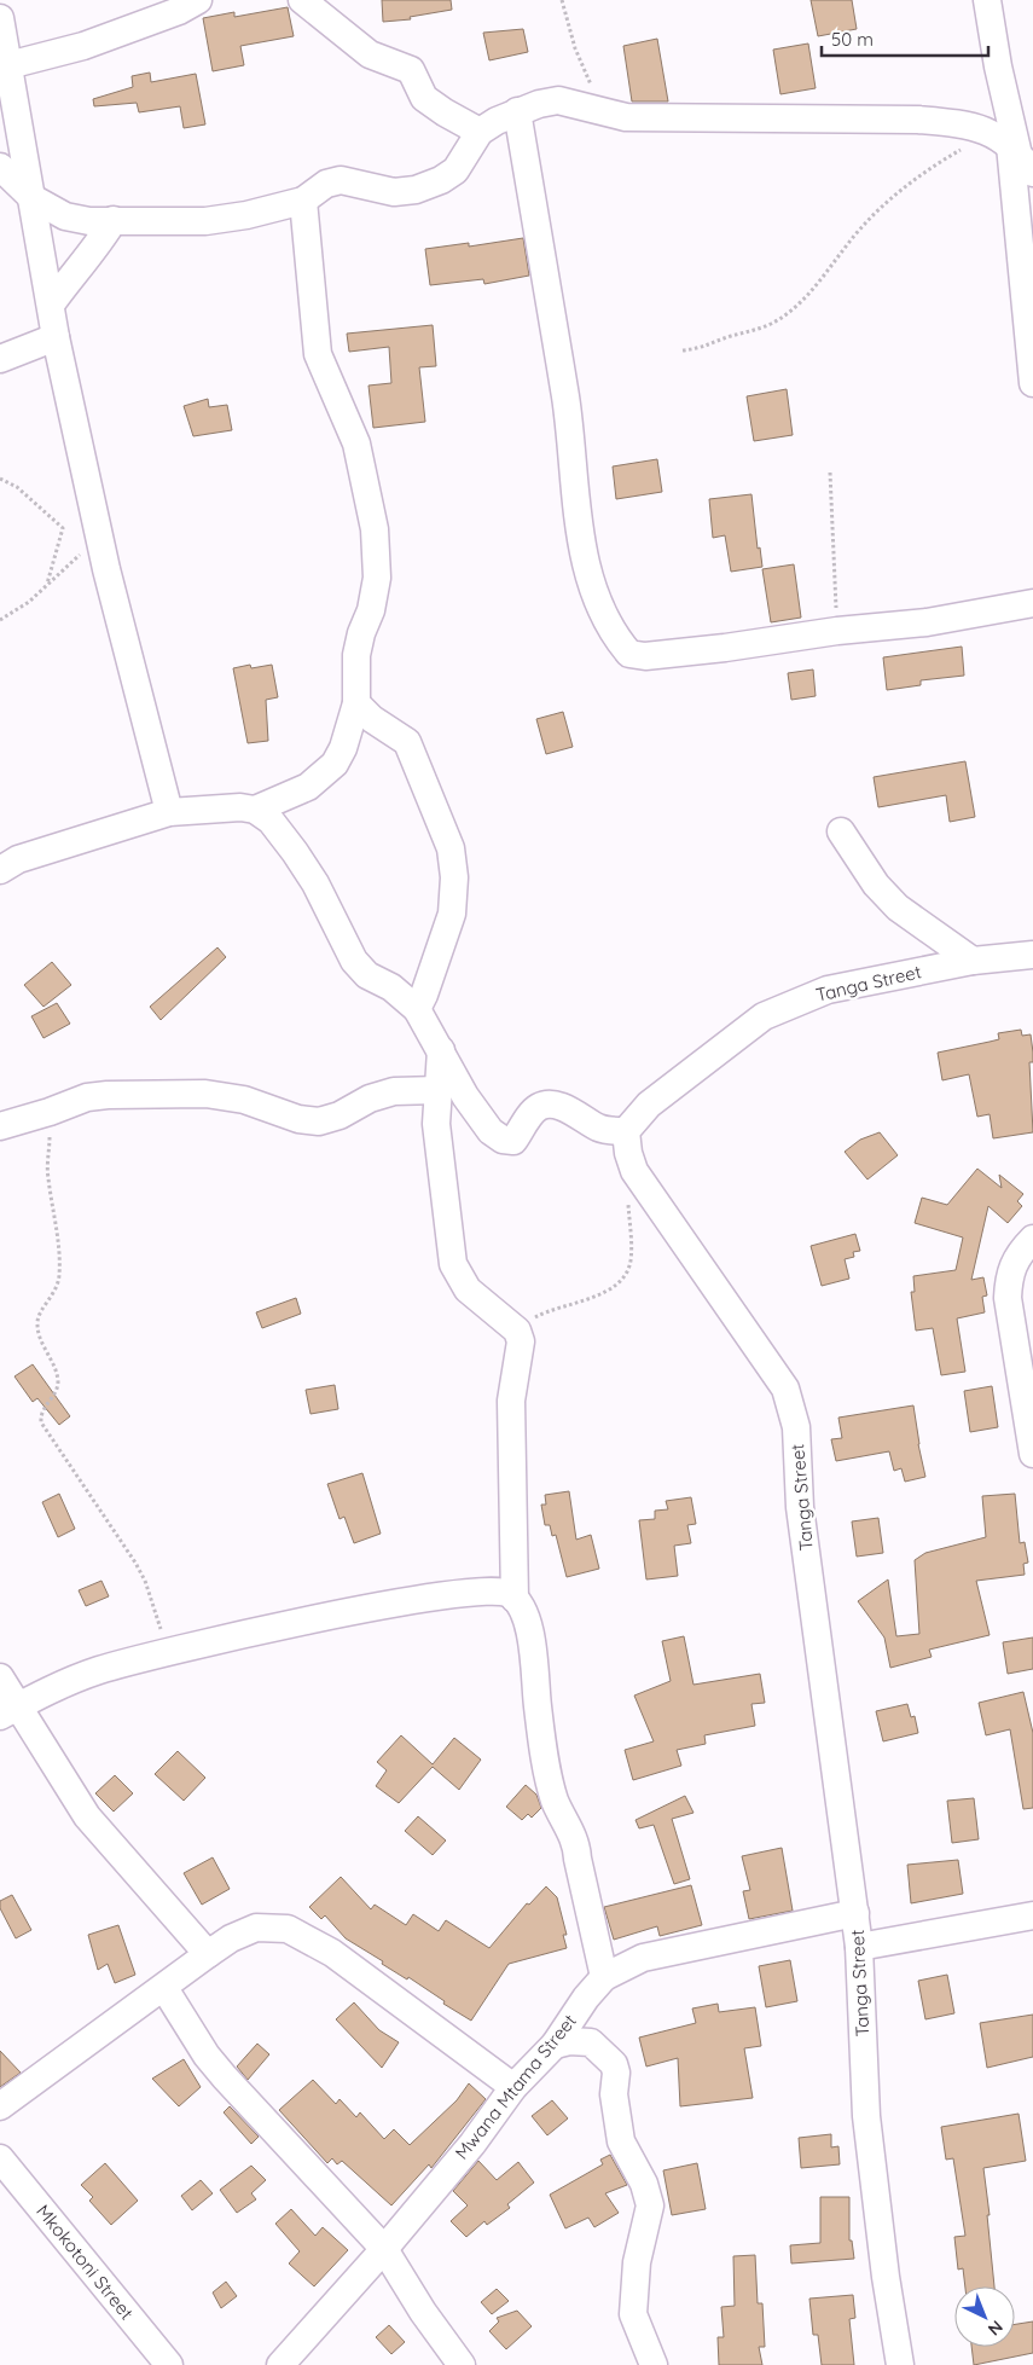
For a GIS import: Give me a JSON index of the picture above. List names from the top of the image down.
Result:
{
  "streets": {
    "street": ["Tanga Street", "Mwana Mtama Street", "Mkokotoni Street"]
  },
  "crossings": [
    ["Tanga Street", "Mwana Mtama Street"]
  ],
  "scale_bar": "50 m",
  "north": "bottom right"
}
